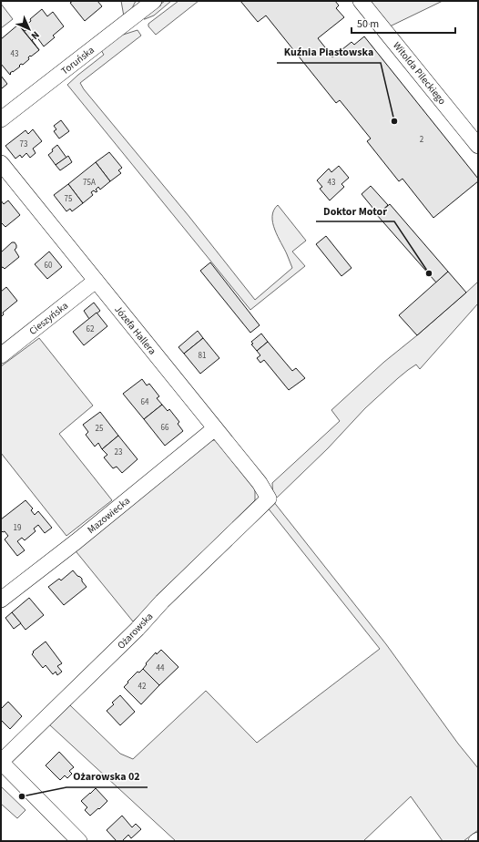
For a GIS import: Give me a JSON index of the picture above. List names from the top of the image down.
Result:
{
  "streets": {
    "street": [
      "Toruńska",
      "Witolda Pileckiego",
      "Cieszyńska",
      "Józefa Hallera",
      "Mazowiecka",
      "Ożarowska"
    ]
  },
  "crossings": [
    ["Cieszyńska", "Józefa Hallera"],
    ["Józefa Hallera", "Mazowiecka"],
    ["Józefa Hallera", "Ożarowska"]
  ],
  "places": ["Kuźnia Piastowska", "Doktor Motor", "Ożarowska 02"],
  "house_numbers": [
    "43",
    "2",
    "73",
    "75A",
    "43",
    "75",
    "60",
    "62",
    "81",
    "64",
    "66",
    "25",
    "23",
    "19",
    "44",
    "42"
  ],
  "scale_bar": "50 m",
  "north": "bottom right"
}
